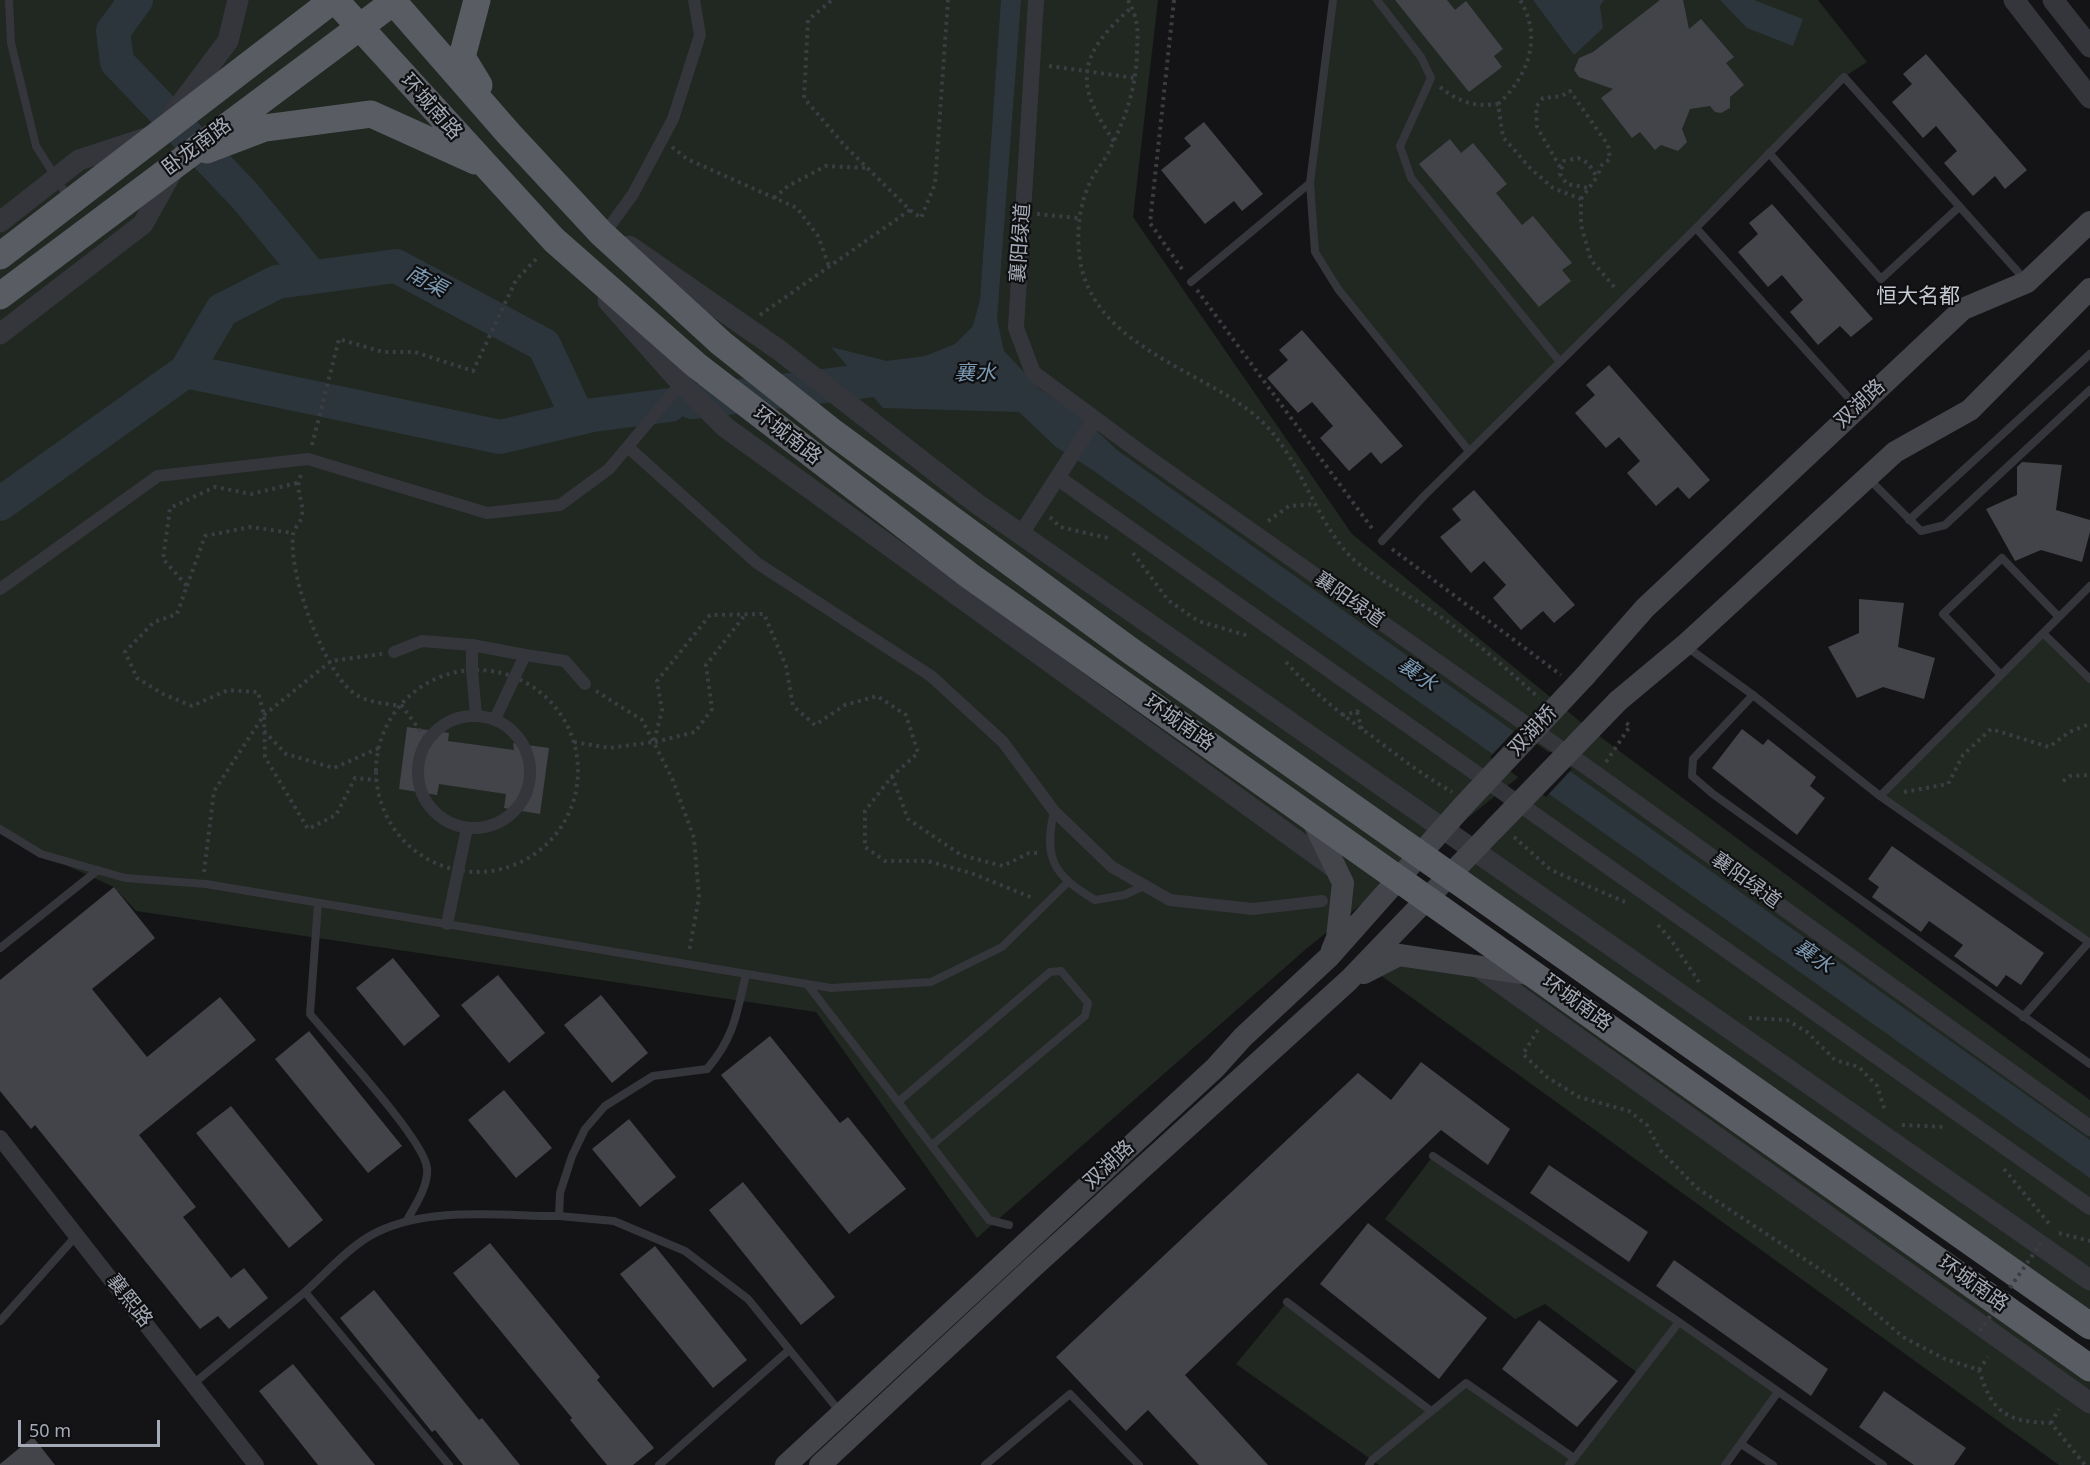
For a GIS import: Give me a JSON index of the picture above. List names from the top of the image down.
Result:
{
  "streets": {
    "highway": ["环城南路", "卧龙南路"],
    "main road": ["双湖路", "双湖桥"],
    "street": ["襄阳绿道", "襄熙路"]
  },
  "crossings": [
    ["环城南路", "卧龙南路"],
    ["环城南路", "双湖路"],
    ["环城南路", "双湖桥"],
    ["双湖路", "双湖桥"]
  ],
  "districts": ["恒大名都"],
  "water": ["南渠", "襄水"],
  "scale_bar": "50 m"
}
